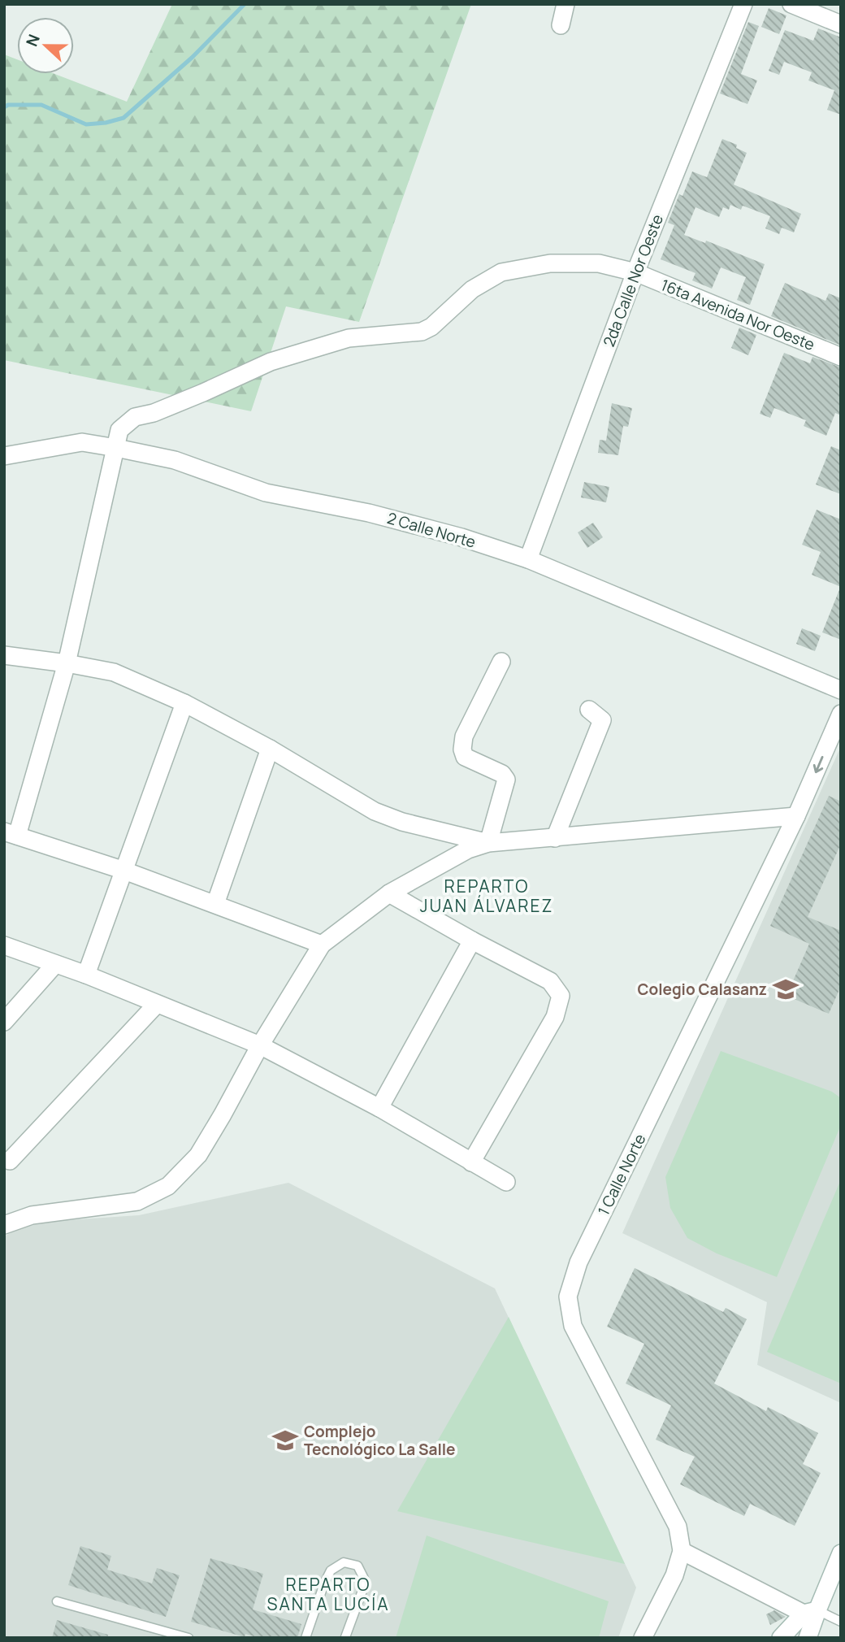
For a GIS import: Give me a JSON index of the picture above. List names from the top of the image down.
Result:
{
  "streets": {
    "street": [
      "2da Calle Nor Oeste",
      "16ta Avenida Nor Oeste",
      "2 Calle Norte",
      "1 Calle Norte"
    ]
  },
  "crossings": [
    ["2da Calle Nor Oeste", "16ta Avenida Nor Oeste"],
    ["2da Calle Nor Oeste", "2 Calle Norte"],
    ["16ta Avenida Nor Oeste", "2 Calle Norte"]
  ],
  "districts": ["REPARTO JUAN ÁLVAREZ", "REPARTO SANTA LUCÍA"],
  "places": {
    "school or university": ["Colegio Calasanz", "Complejo Tecnológico La Salle"]
  },
  "north": "left"
}
